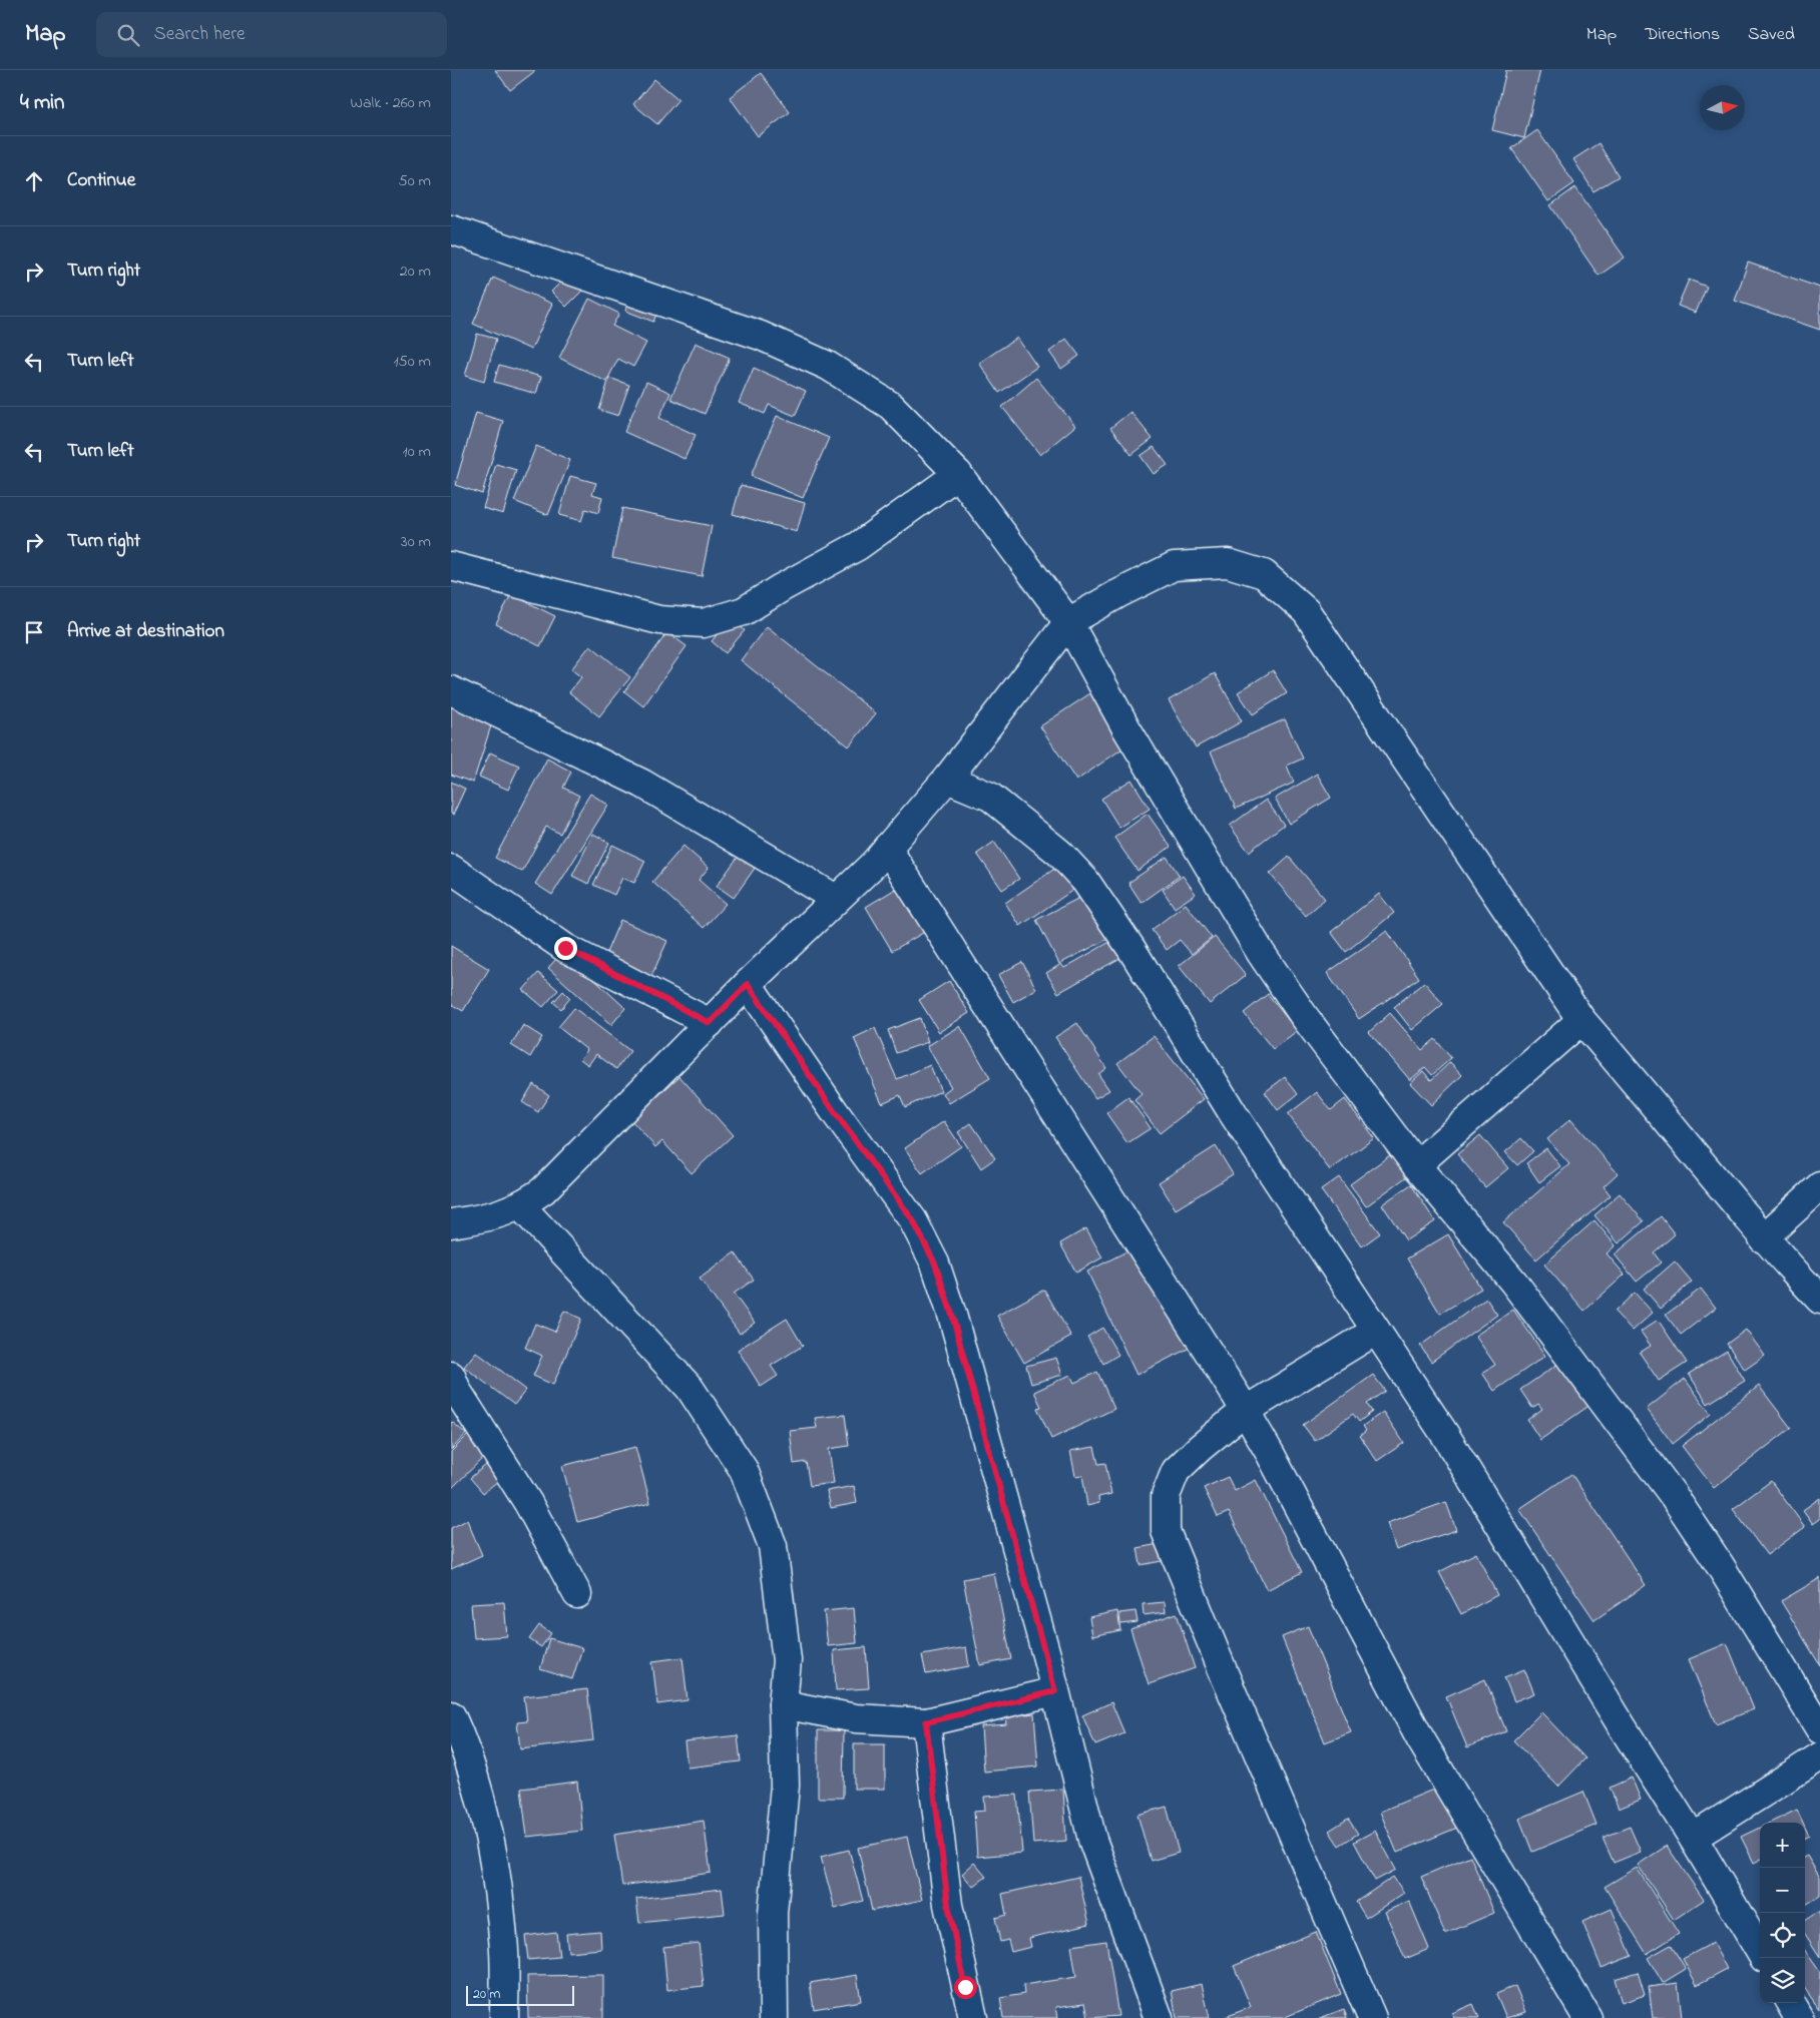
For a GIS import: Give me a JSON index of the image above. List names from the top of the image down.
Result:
{
  "scale_bar": "20 m",
  "north": "right",
  "page": {
    "header": "Map",
    "search": "Search here",
    "nav": ["Map", "Directions", "Saved"],
    "heading": ["4 min", "Walk · 260 m"],
    "list": [
      ["Continue", "50 m"],
      ["Turn right", "20 m"],
      ["Turn left", "150 m"],
      ["Turn left", "10 m"],
      ["Turn right", "30 m"],
      "Arrive at destination"
    ],
    "map_buttons": ["+", "−"],
    "scale": "20 m"
  }
}
